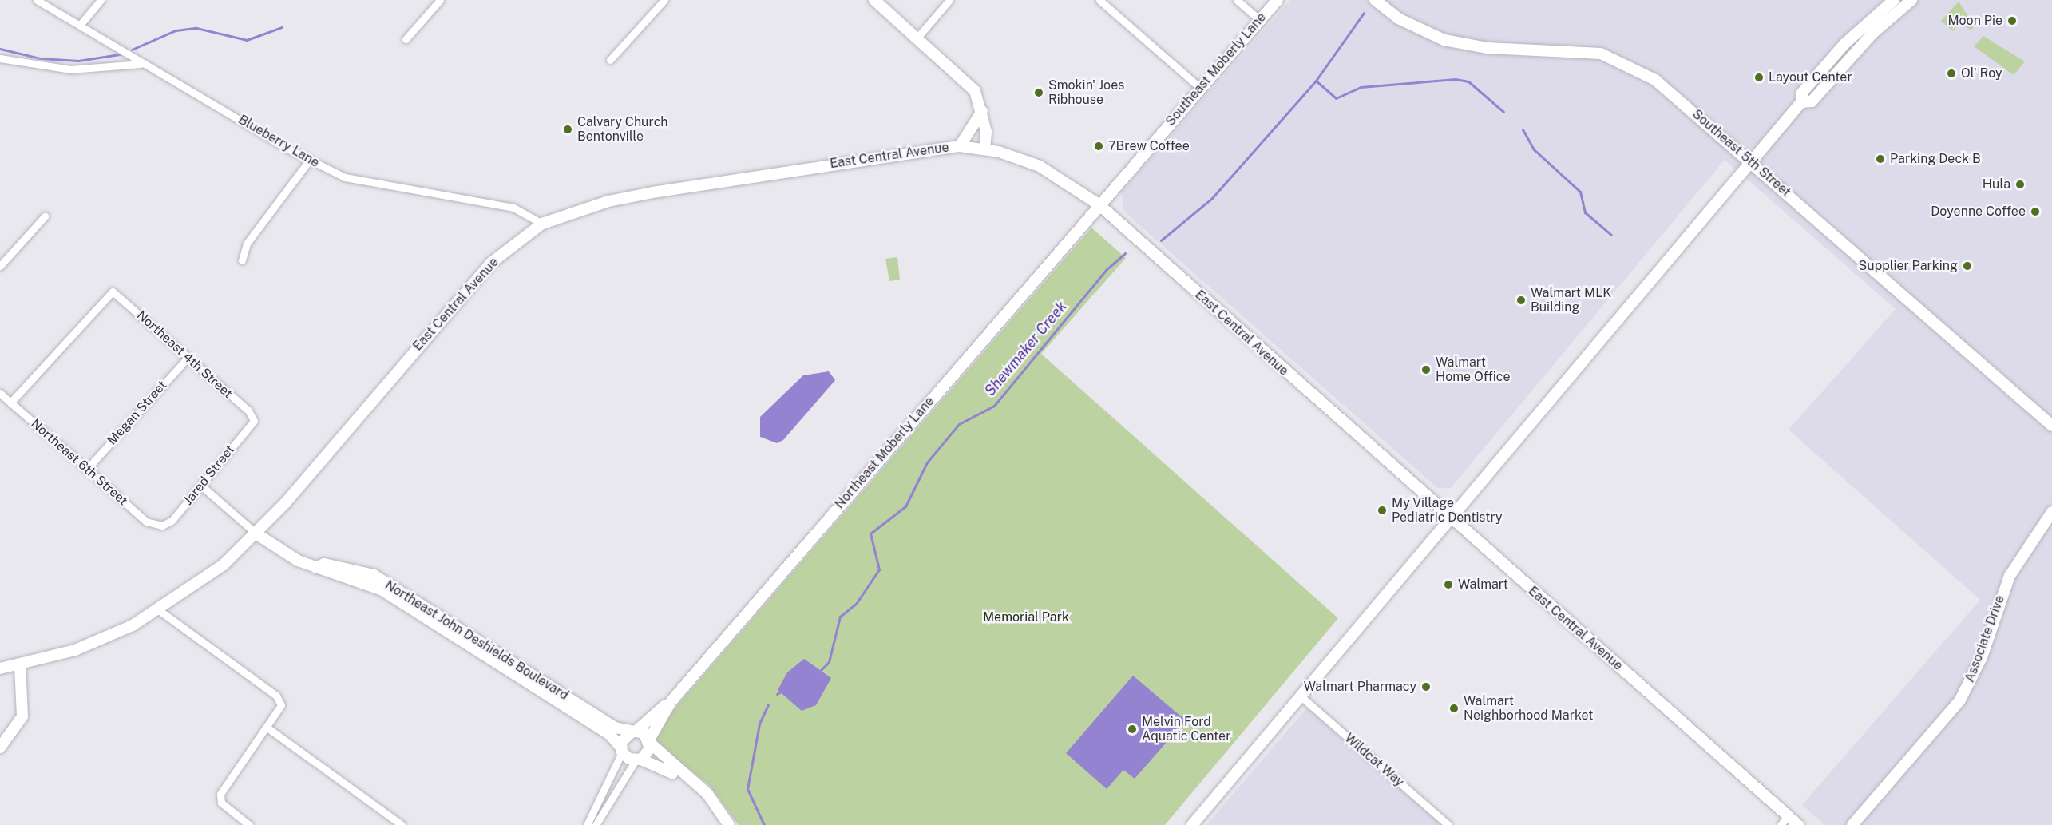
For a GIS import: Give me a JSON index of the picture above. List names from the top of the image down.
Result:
{
  "streets": {
    "street": [
      "Southeast Moberly Lane",
      "Blueberry Lane",
      "Southeast 5th Street",
      "East Central Avenue",
      "Northeast 4th Street",
      "Megan Street",
      "Northeast Moberly Lane",
      "Northeast 6th Street",
      "Jared Street",
      "Associate Drive",
      "Northeast John Deshields Boulevard",
      "Wildcat Way"
    ]
  },
  "crossings": [
    ["Southeast Moberly Lane", "East Central Avenue"],
    ["Southeast Moberly Lane", "Northeast Moberly Lane"],
    ["Blueberry Lane", "East Central Avenue"],
    ["East Central Avenue", "Northeast Moberly Lane"],
    ["East Central Avenue", "Northeast John Deshields Boulevard"],
    ["Northeast 4th Street", "Megan Street"],
    ["Northeast 4th Street", "Northeast 6th Street"],
    ["Northeast 4th Street", "Jared Street"],
    ["Megan Street", "Northeast 6th Street"],
    ["Northeast Moberly Lane", "Northeast John Deshields Boulevard"],
    ["Northeast 6th Street", "Jared Street"]
  ],
  "water": ["Shewmaker Creek"],
  "parks": ["Memorial Park"],
  "places": [
    "Moon Pie",
    "Ol' Roy",
    "Layout Center",
    "Smokin' Joes Ribhouse",
    "Calvary Church Bentonville",
    "7Brew Coffee",
    "Parking Deck B",
    "Hula",
    "Doyenne Coffee",
    "Supplier Parking",
    "Walmart MLK Building",
    "Walmart Home Office",
    "My Village Pediatric Dentistry",
    "Walmart",
    "Walmart Pharmacy",
    "Walmart Neighborhood Market",
    "Melvin Ford Aquatic Center"
  ]
}
